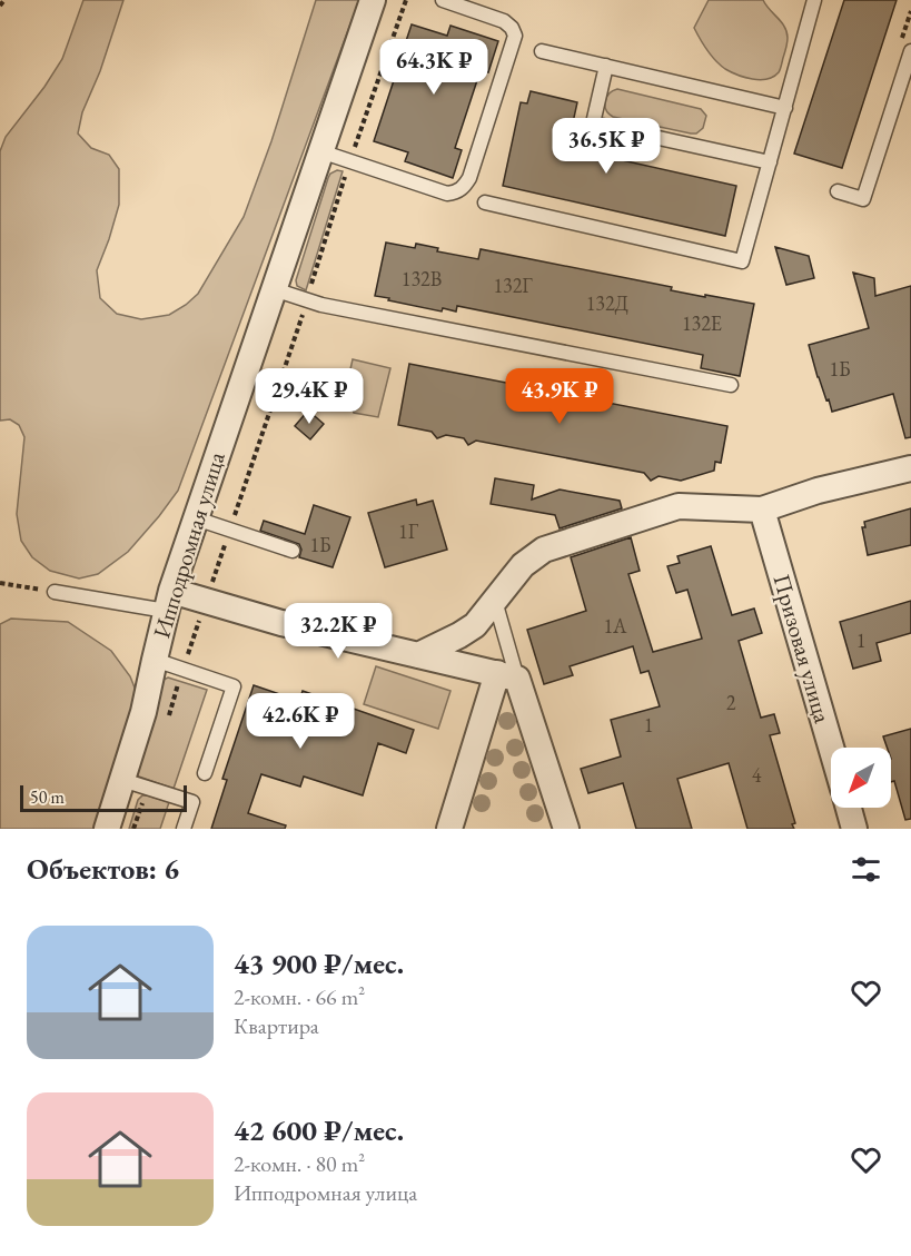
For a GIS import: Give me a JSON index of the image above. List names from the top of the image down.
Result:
{
  "streets": {
    "street": ["Ипподромная улица", "Призовая улица"]
  },
  "house_numbers": [
    "132В",
    "132Г",
    "132Д",
    "132Е",
    "1Б",
    "1Г",
    "1Б",
    "1А",
    "1",
    "2",
    "1",
    "4"
  ],
  "scale_bar": "50 m",
  "north": "bottom left",
  "page": {
    "price": [
      "64.3K ₽",
      "36.5K ₽",
      "29.4K ₽",
      "43.9K ₽",
      "32.2K ₽",
      "42.6K ₽"
    ],
    "scale": "50 m",
    "heading": "Объектов: 6",
    "list": [
      {
        "name": "43 900 ₽/мес.",
        "note": "2-комн. · 66 m² · Квартира"
      },
      {
        "name": "42 600 ₽/мес.",
        "note": "2-комн. · 80 m² · Ипподромная улица"
      }
    ]
  }
}
